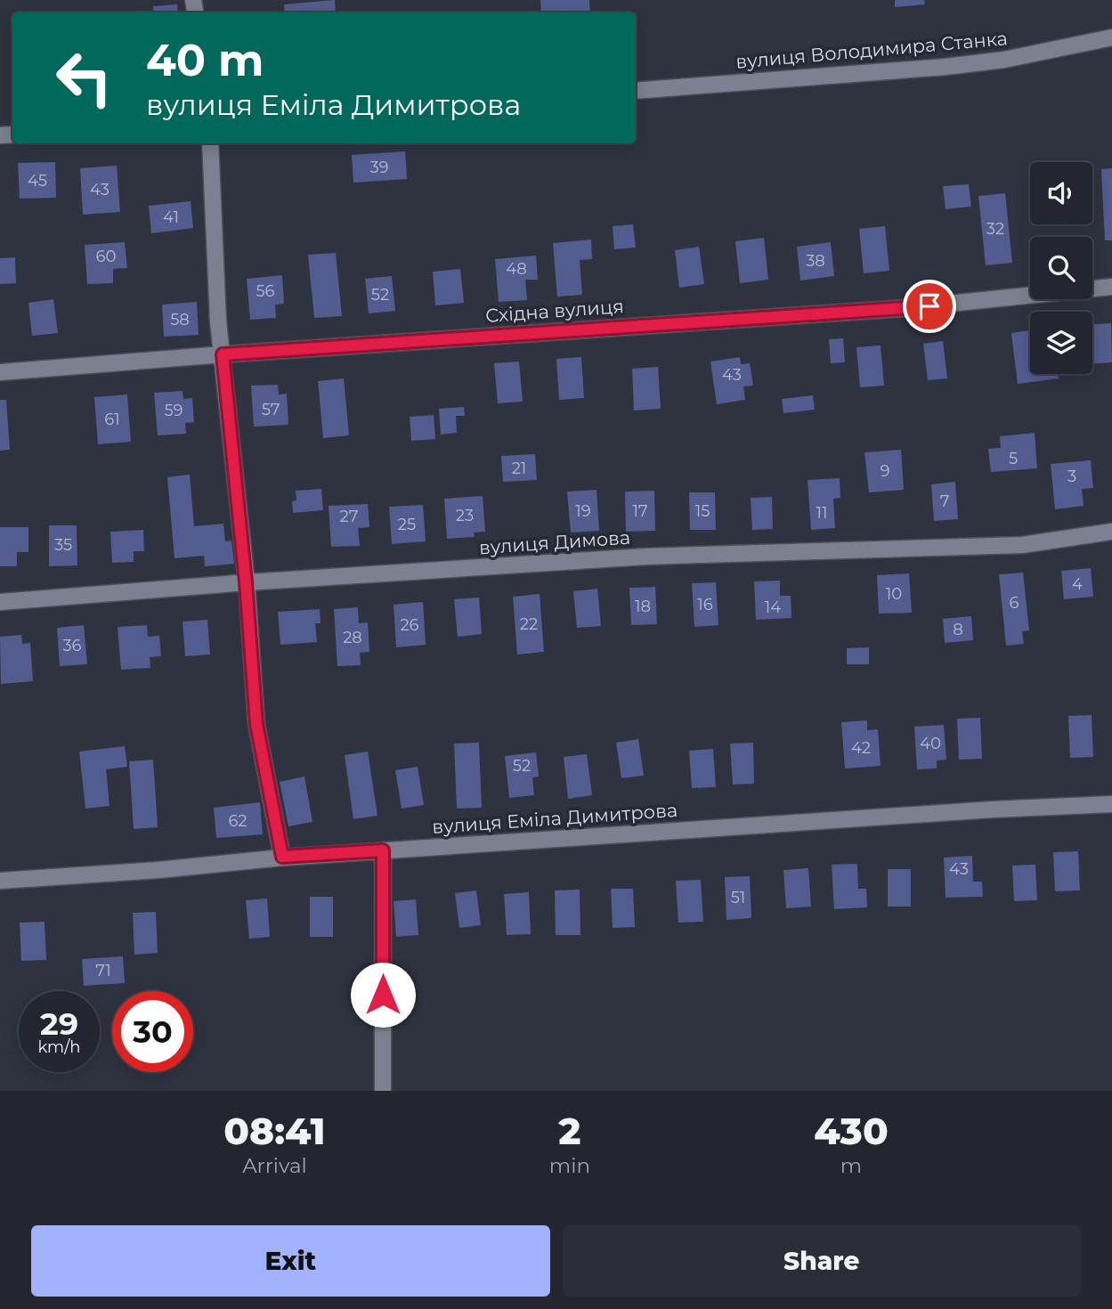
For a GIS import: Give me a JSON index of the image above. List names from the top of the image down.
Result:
{
  "streets": {
    "street": [
      "вулиця Володимира Станка",
      "Східна вулиця",
      "вулиця Димова",
      "вулиця Еміла Димитрова"
    ]
  },
  "house_numbers": [
    "39",
    "45",
    "43",
    "41",
    "32",
    "60",
    "38",
    "48",
    "56",
    "52",
    "58",
    "43",
    "57",
    "59",
    "61",
    "5",
    "21",
    "9",
    "3",
    "7",
    "19",
    "17",
    "15",
    "11",
    "23",
    "27",
    "25",
    "35",
    "4",
    "10",
    "6",
    "16",
    "18",
    "14",
    "22",
    "26",
    "8",
    "28",
    "36",
    "40",
    "42",
    "52",
    "62",
    "43",
    "51",
    "71"
  ],
  "page": {
    "turn": ["40 m", "вулиця Еміла Димитрова"],
    "speed": "29 km/h",
    "limit": "30",
    "eta": [
      "08:41",
      "Arrival",
      "2",
      "min",
      "430",
      "m"
    ],
    "buttons": ["Exit", "Share"]
  }
}
